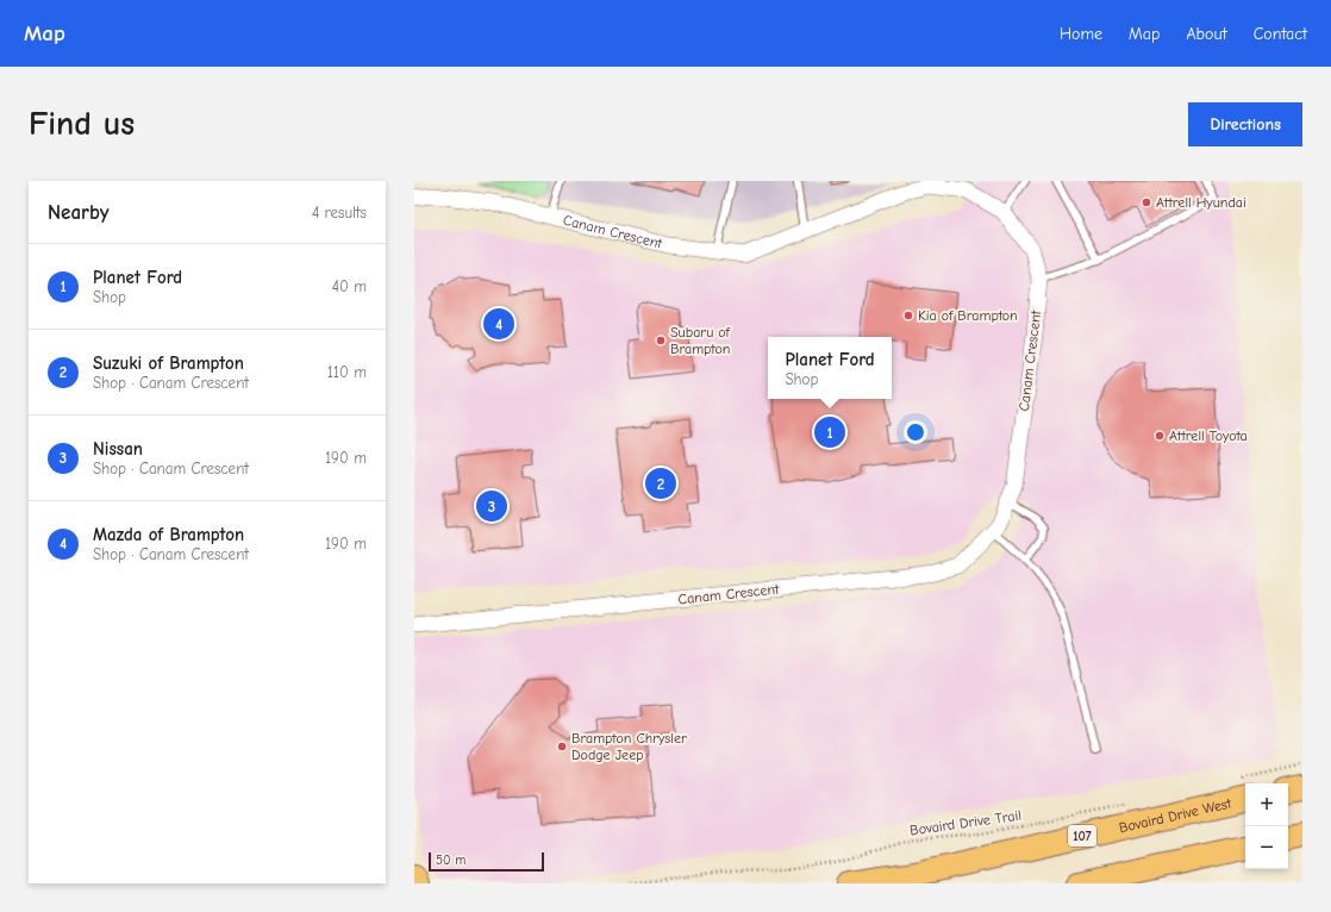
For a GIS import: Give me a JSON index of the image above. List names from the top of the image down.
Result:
{
  "streets": {
    "main road": ["Bovaird Drive West", "107"],
    "street": ["Canam Crescent"],
    "path": ["Bovaird Drive Trail"]
  },
  "places": [
    "Attrell Hyundai",
    "Kia of Brampton",
    "Subaru of Brampton",
    "Attrell Toyota",
    "Brampton Chrysler Dodge Jeep"
  ],
  "scale_bar": "50 m",
  "page": {
    "header": "Map",
    "nav": [
      "Home",
      "Map",
      "About",
      "Contact"
    ],
    "buttons": "Directions",
    "title": "Find us",
    "heading": ["Nearby", "4 results"],
    "list": [
      {
        "mark": "1",
        "name": "Planet Ford",
        "note": "Shop",
        "value": "40 m"
      },
      {
        "mark": "2",
        "name": "Suzuki of Brampton",
        "note": "Shop · Canam Crescent",
        "value": "110 m"
      },
      {
        "mark": "3",
        "name": "Nissan",
        "note": "Shop · Canam Crescent",
        "value": "190 m"
      },
      {
        "mark": "4",
        "name": "Mazda of Brampton",
        "note": "Shop · Canam Crescent",
        "value": "190 m"
      }
    ],
    "pins": [
      "4",
      "1",
      "2",
      "3"
    ],
    "popup": ["Planet Ford", "Shop"],
    "map_buttons": ["+", "−"],
    "scale": "50 m"
  }
}
